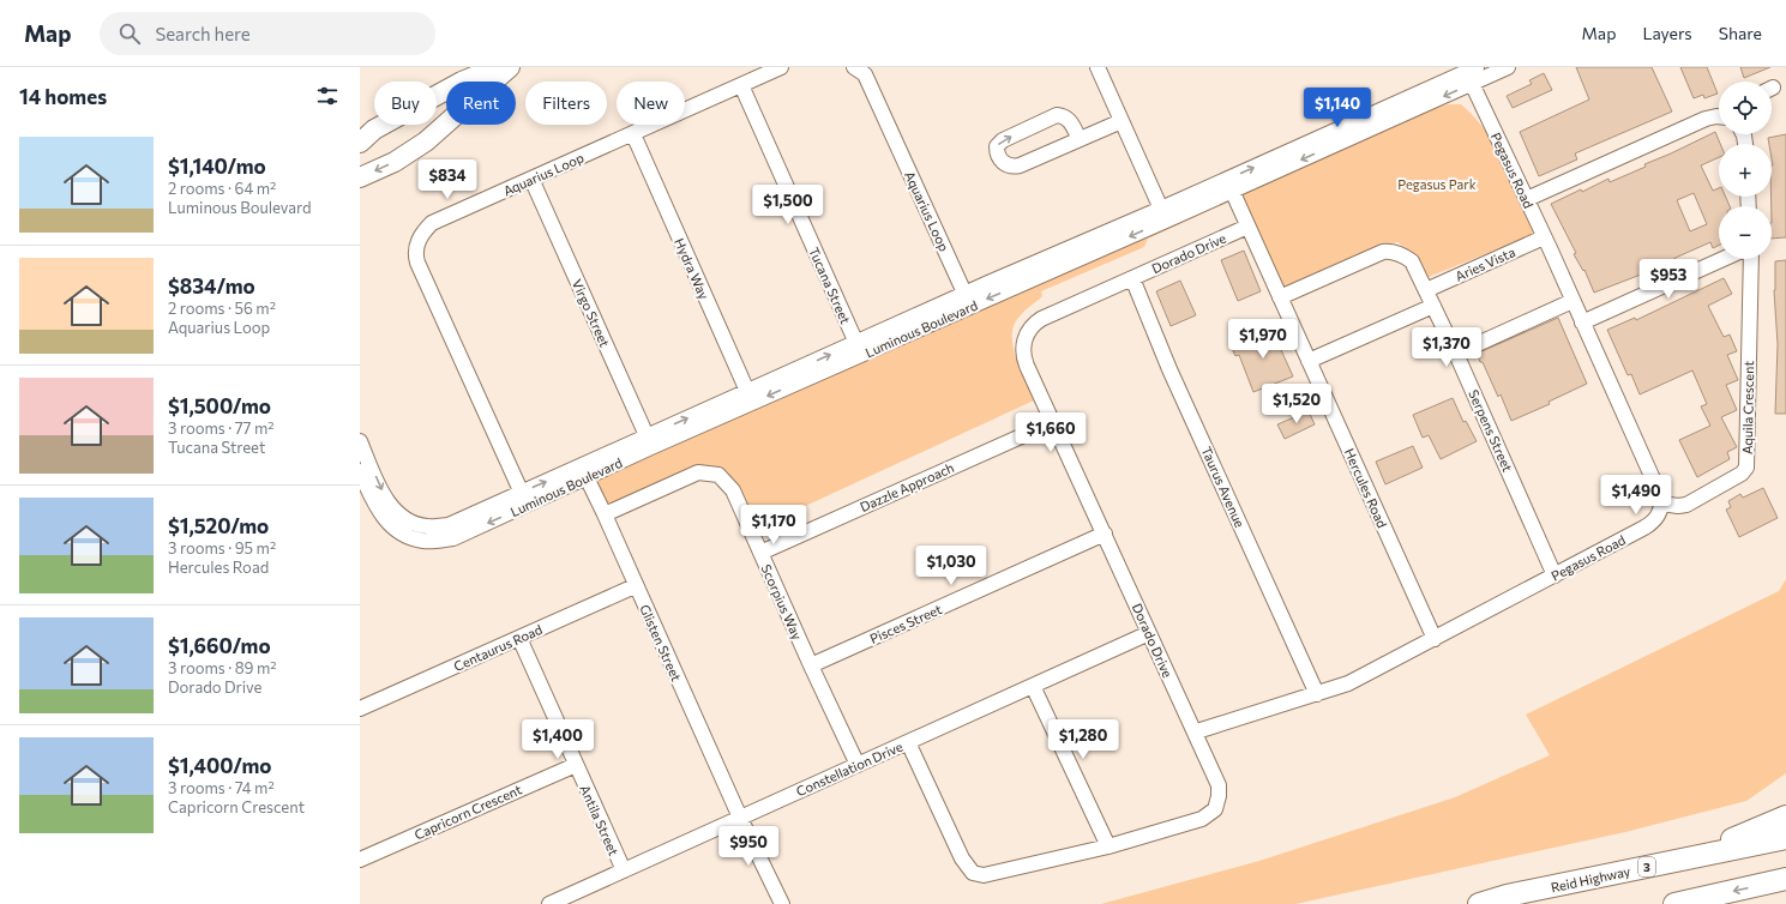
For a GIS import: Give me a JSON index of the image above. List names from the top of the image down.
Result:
{
  "streets": {
    "highway": ["3", "Reid Highway"],
    "street": [
      "Pegasus Road",
      "Aquarius Loop",
      "Dorado Drive",
      "Aries Vista",
      "Hydra Way",
      "Tucana Street",
      "Virgo Street",
      "Luminous Boulevard",
      "Aquila Crescent",
      "Serpens Street",
      "Dazzle Approach",
      "Taurus Avenue",
      "Hercules Road",
      "Scorpius Way",
      "Pisces Street",
      "Glisten Street",
      "Centaurus Road",
      "Constellation Drive",
      "Capricorn Crescent",
      "Antila Street"
    ]
  },
  "crossings": [
    ["Pegasus Road", "Aries Vista"],
    ["Pegasus Road", "Luminous Boulevard"],
    ["Pegasus Road", "Aquila Crescent"],
    ["Pegasus Road", "Serpens Street"],
    ["Pegasus Road", "Taurus Avenue"],
    ["Pegasus Road", "Hercules Road"],
    ["Aquarius Loop", "Hydra Way"],
    ["Aquarius Loop", "Tucana Street"],
    ["Aquarius Loop", "Virgo Street"],
    ["Aquarius Loop", "Luminous Boulevard"],
    ["Dorado Drive", "Dazzle Approach"],
    ["Dorado Drive", "Taurus Avenue"],
    ["Dorado Drive", "Hercules Road"],
    ["Dorado Drive", "Pisces Street"],
    ["Dorado Drive", "Constellation Drive"],
    ["Aries Vista", "Serpens Street"],
    ["Hydra Way", "Luminous Boulevard"],
    ["Tucana Street", "Luminous Boulevard"],
    ["Virgo Street", "Luminous Boulevard"],
    ["Luminous Boulevard", "Hercules Road"],
    ["Luminous Boulevard", "Glisten Street"],
    ["Serpens Street", "Hercules Road"],
    ["Dazzle Approach", "Scorpius Way"],
    ["Scorpius Way", "Pisces Street"],
    ["Scorpius Way", "Glisten Street"],
    ["Scorpius Way", "Constellation Drive"],
    ["Glisten Street", "Centaurus Road"],
    ["Glisten Street", "Constellation Drive"],
    ["Centaurus Road", "Antila Street"],
    ["Constellation Drive", "Antila Street"],
    ["Capricorn Crescent", "Antila Street"]
  ],
  "parks": ["Pegasus Park"],
  "page": {
    "header": "Map",
    "search": "Search here",
    "nav": ["Map", "Layers", "Share"],
    "heading": "14 homes",
    "map_buttons": ["+", "−"],
    "chip": [
      "Buy",
      "Rent",
      "Filters",
      "New"
    ],
    "price": [
      "$1,140",
      "$834",
      "$1,500",
      "$953",
      "$1,970",
      "$1,370",
      "$1,520",
      "$1,660",
      "$1,490",
      "$1,170",
      "$1,030",
      "$1,400",
      "$1,280",
      "$950"
    ],
    "list": [
      {
        "name": "$1,140/mo",
        "note": "2 rooms · 64 m² · Luminous Boulevard"
      },
      {
        "name": "$834/mo",
        "note": "2 rooms · 56 m² · Aquarius Loop"
      },
      {
        "name": "$1,500/mo",
        "note": "3 rooms · 77 m² · Tucana Street"
      },
      {
        "name": "$1,520/mo",
        "note": "3 rooms · 95 m² · Hercules Road"
      },
      {
        "name": "$1,660/mo",
        "note": "3 rooms · 89 m² · Dorado Drive"
      },
      {
        "name": "$1,400/mo",
        "note": "3 rooms · 74 m² · Capricorn Crescent"
      }
    ]
  }
}
